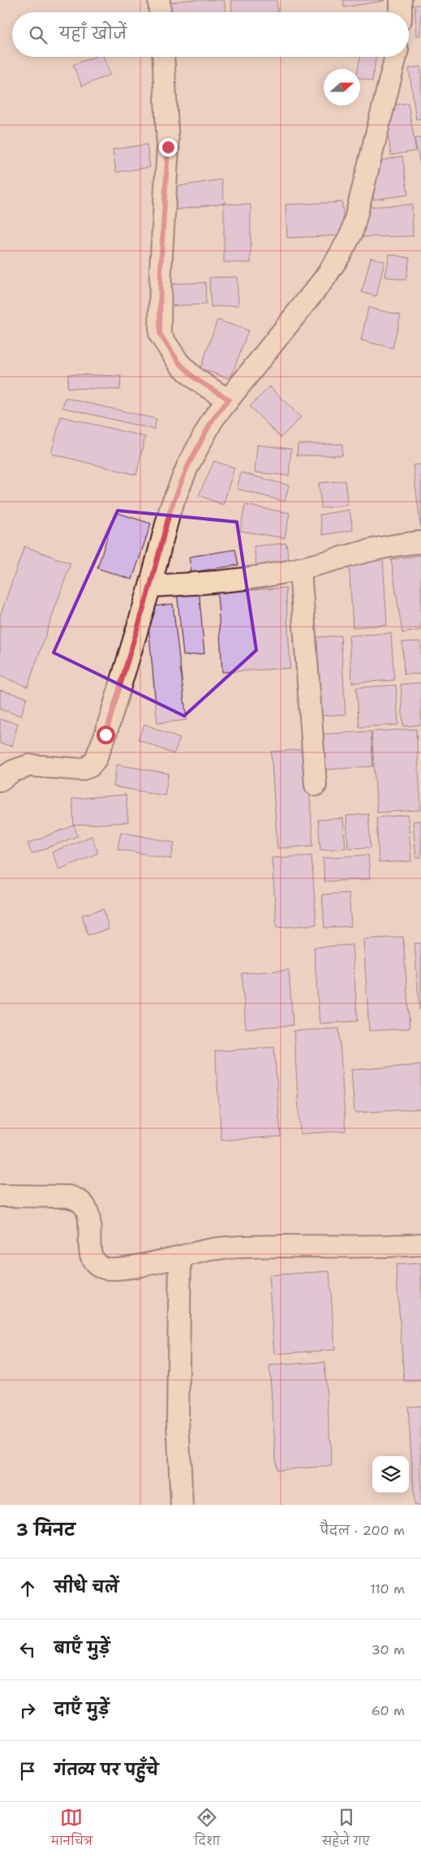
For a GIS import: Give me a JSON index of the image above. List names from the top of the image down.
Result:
{
  "north": "right",
  "page": {
    "search": "यहाँ खोजें",
    "heading": ["3 मिनट", "पैदल · 200 m"],
    "list": [
      ["सीधे चलें", "110 m"],
      ["बाएँ मुड़ें", "30 m"],
      ["दाएँ मुड़ें", "60 m"],
      "गंतव्य पर पहुँचे"
    ],
    "nav": ["मानचित्र", "दिशा", "सहेजे गए"]
  }
}
